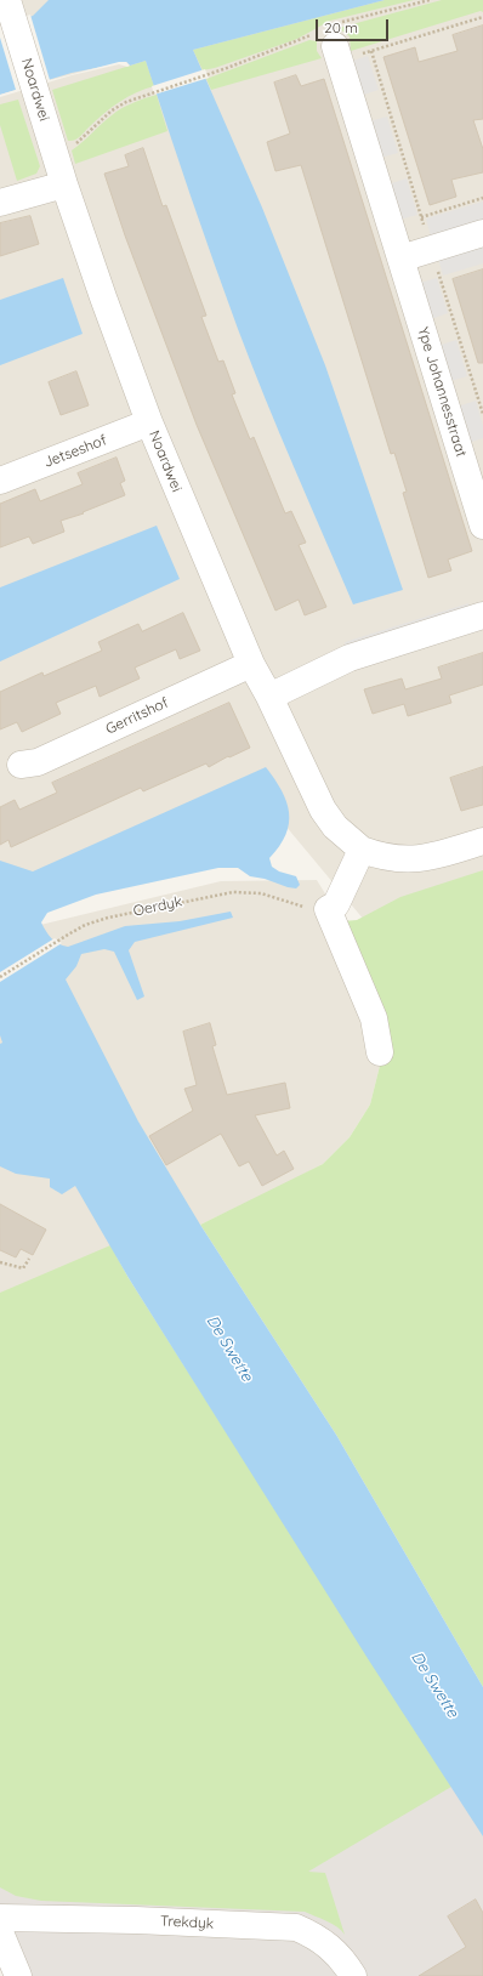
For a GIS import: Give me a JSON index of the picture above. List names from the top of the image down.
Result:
{
  "streets": {
    "street": [
      "Noardwei",
      "Ype Johannesstraat",
      "Jetseshof",
      "Gerritshof",
      "Trekdyk"
    ],
    "path": ["Oerdyk"]
  },
  "crossings": [
    ["Noardwei", "Jetseshof"],
    ["Noardwei", "Gerritshof"]
  ],
  "water": ["De Swette"],
  "scale_bar": "20 m"
}
